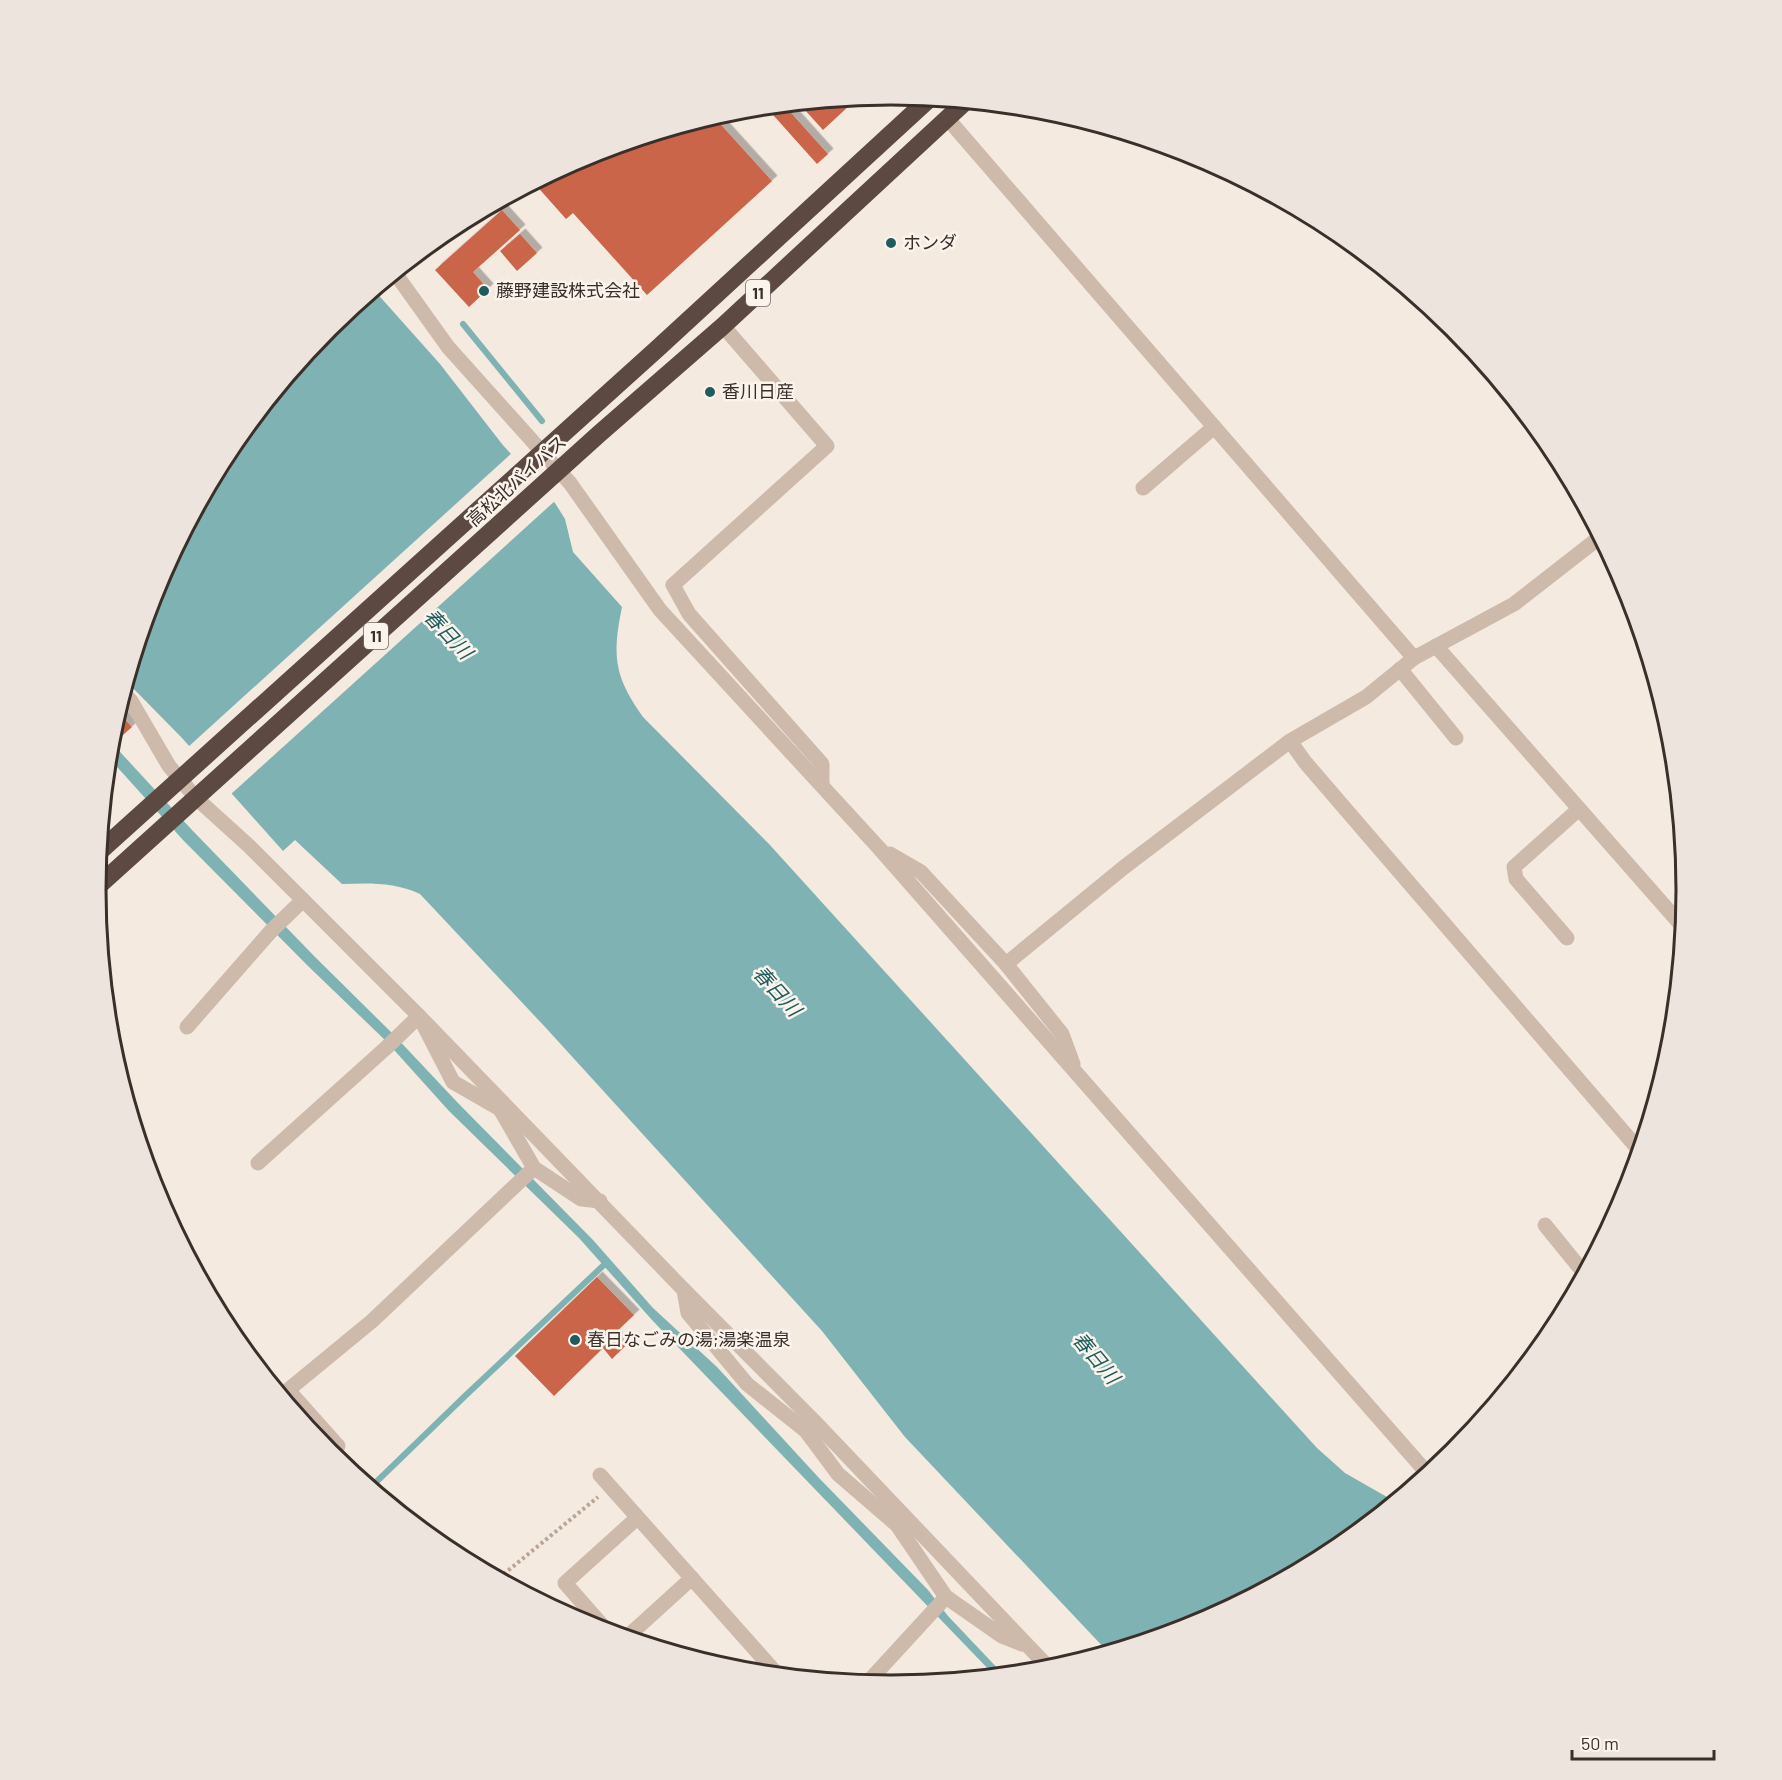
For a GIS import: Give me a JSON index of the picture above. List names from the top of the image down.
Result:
{
  "streets": {
    "highway": ["11", "高松北バイパス"]
  },
  "water": ["春日川"],
  "places": [
    "ホンダ",
    "藤野建設株式会社",
    "香川日産",
    "春日なごみの湯;湯楽温泉"
  ],
  "scale_bar": "50 m"
}
